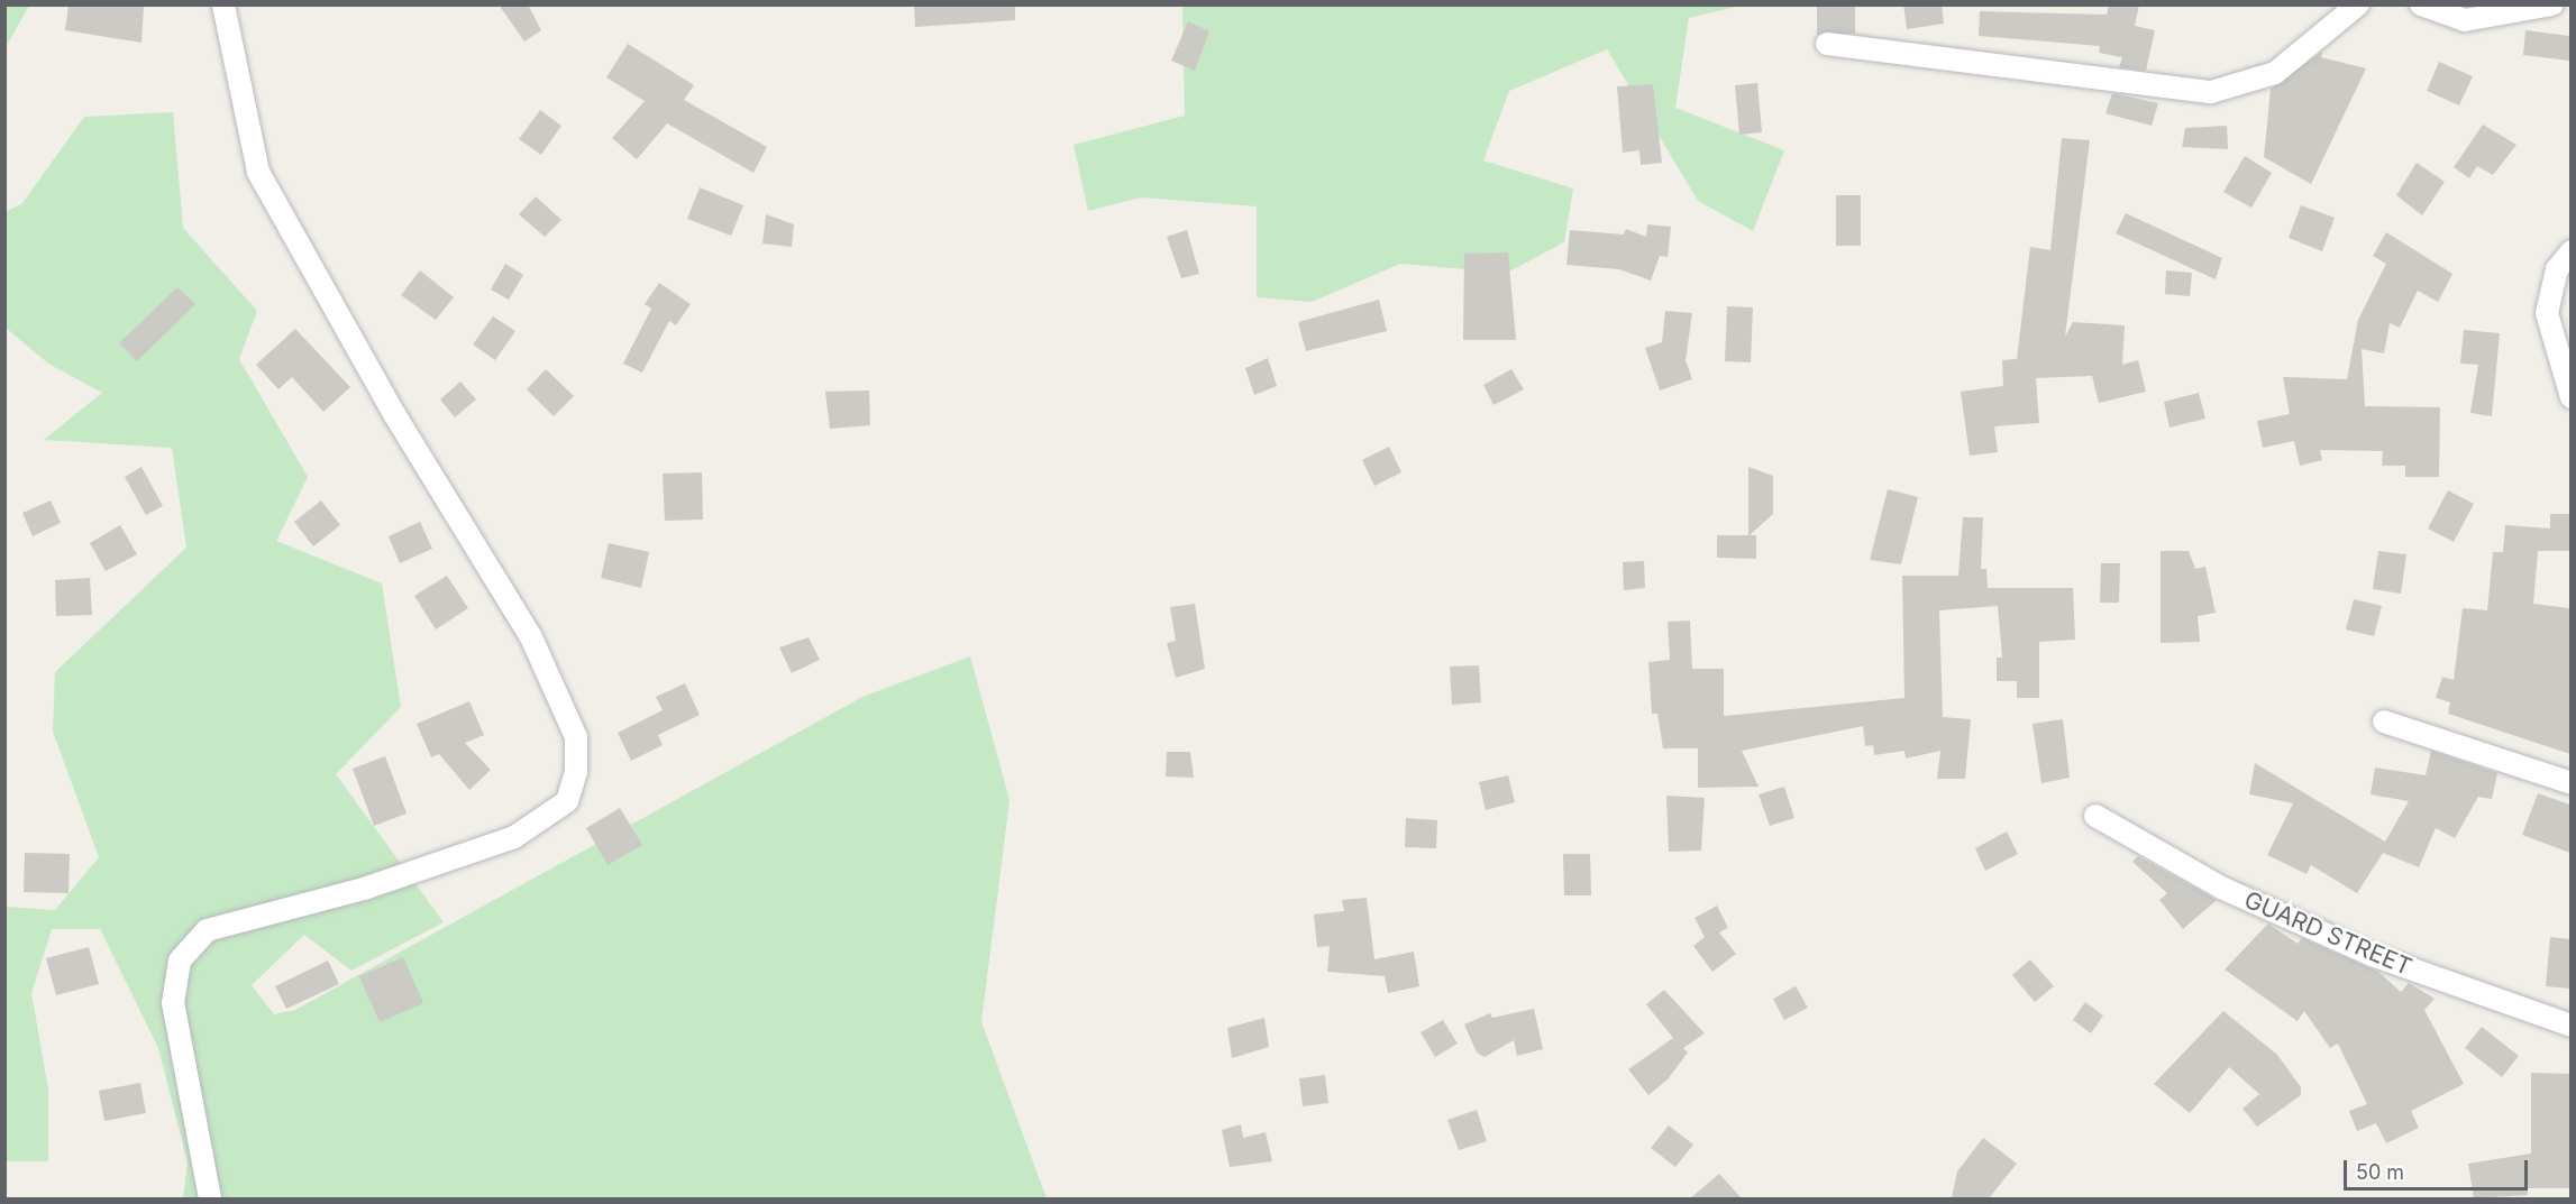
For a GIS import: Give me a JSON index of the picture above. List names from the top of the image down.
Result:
{
  "streets": {
    "street": ["GUARD STREET"]
  },
  "scale_bar": "50 m"
}
